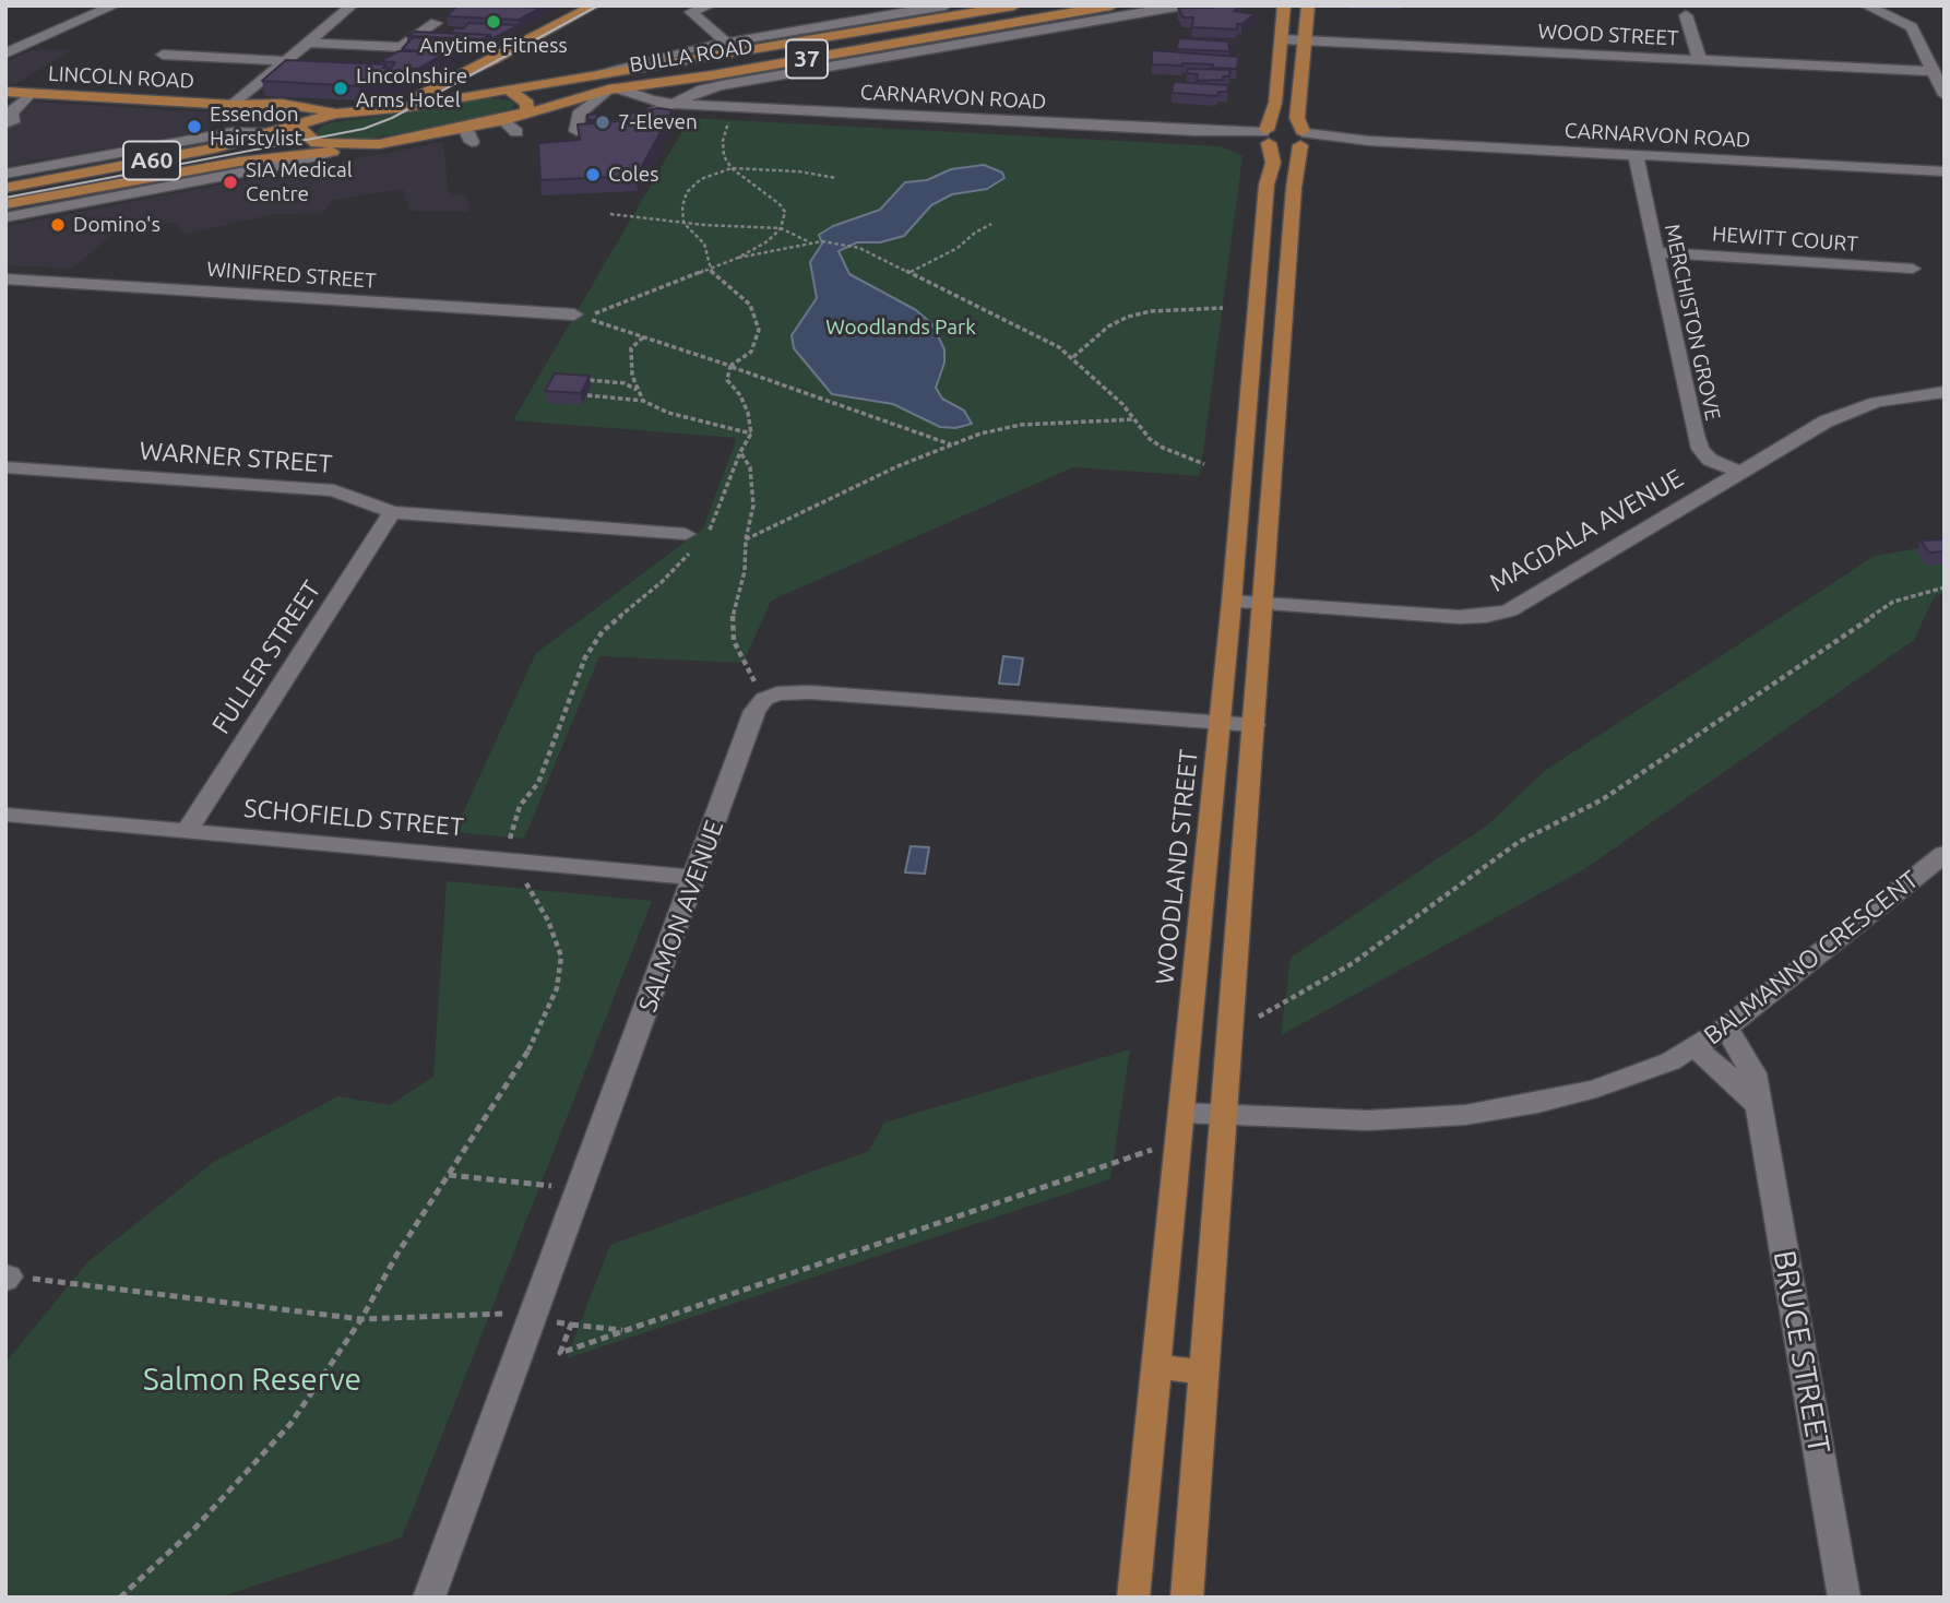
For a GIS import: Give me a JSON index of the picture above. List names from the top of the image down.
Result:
{
  "streets": {
    "main road": [
      "BULLA ROAD",
      "37",
      "LINCOLN ROAD",
      "A60",
      "WOODLAND STREET"
    ],
    "street": [
      "WOOD STREET",
      "CARNARVON ROAD",
      "HEWITT COURT",
      "WINIFRED STREET",
      "MERCHISTON GROVE",
      "WARNER STREET",
      "MAGDALA AVENUE",
      "FULLER STREET",
      "SCHOFIELD STREET",
      "SALMON AVENUE",
      "BALMANNO CRESCENT",
      "BRUCE STREET"
    ]
  },
  "crossings": [
    ["WOOD STREET", "WOODLAND STREET"],
    ["BULLA ROAD", "37"],
    ["BULLA ROAD", "CARNARVON ROAD"],
    ["37", "LINCOLN ROAD"],
    ["37", "A60"],
    ["LINCOLN ROAD", "A60"],
    ["CARNARVON ROAD", "MERCHISTON GROVE"],
    ["CARNARVON ROAD", "WOODLAND STREET"],
    ["HEWITT COURT", "MERCHISTON GROVE"],
    ["MERCHISTON GROVE", "MAGDALA AVENUE"],
    ["WARNER STREET", "FULLER STREET"],
    ["MAGDALA AVENUE", "WOODLAND STREET"],
    ["FULLER STREET", "SCHOFIELD STREET"],
    ["SCHOFIELD STREET", "SALMON AVENUE"],
    ["WOODLAND STREET", "BALMANNO CRESCENT"],
    ["BALMANNO CRESCENT", "BRUCE STREET"]
  ],
  "parks": ["Woodlands Park", "Salmon Reserve"],
  "places": [
    "Anytime Fitness",
    "Lincolnshire Arms Hotel",
    "7-Eleven",
    "Essendon Hairstylist",
    "Coles",
    "SIA Medical Centre",
    "Domino's"
  ]
}
